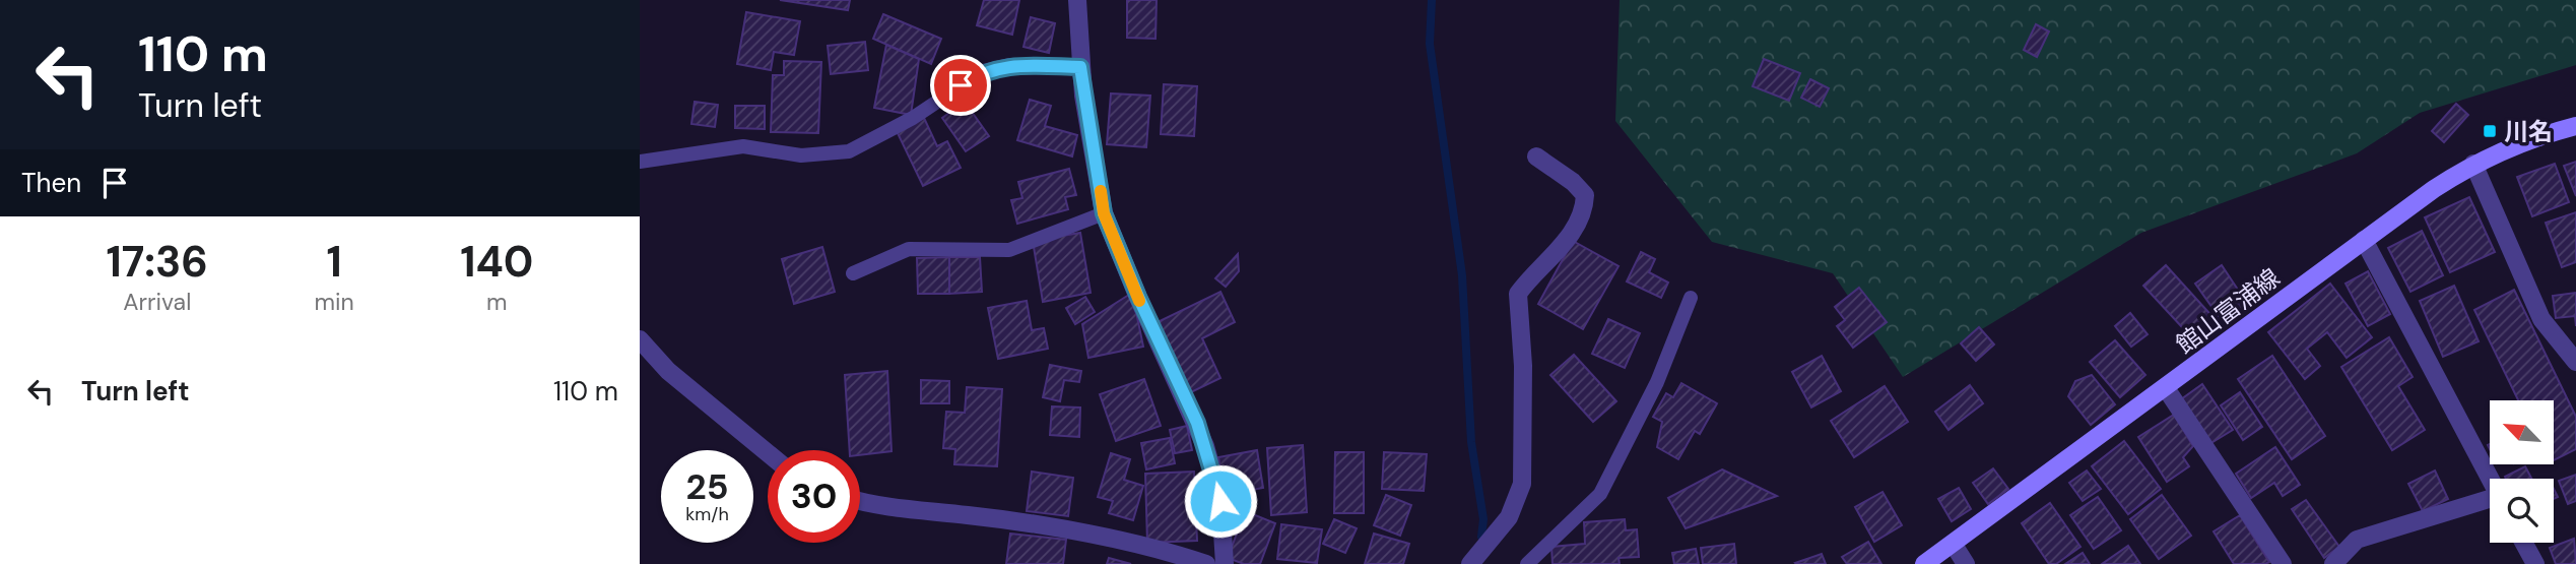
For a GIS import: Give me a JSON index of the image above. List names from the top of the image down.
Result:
{
  "streets": {
    "main road": ["館山富浦線"]
  },
  "places": {
    "transit": ["川名"]
  },
  "north": "top left",
  "page": {
    "turn": ["110 m", "Turn left"],
    "then": "Then",
    "eta": [
      "17:36",
      "Arrival",
      "1",
      "min",
      "140",
      "m"
    ],
    "list": [
      {
        "name": "Turn left",
        "value": "110 m"
      }
    ],
    "speed": "25 km/h",
    "limit": "30"
  }
}
